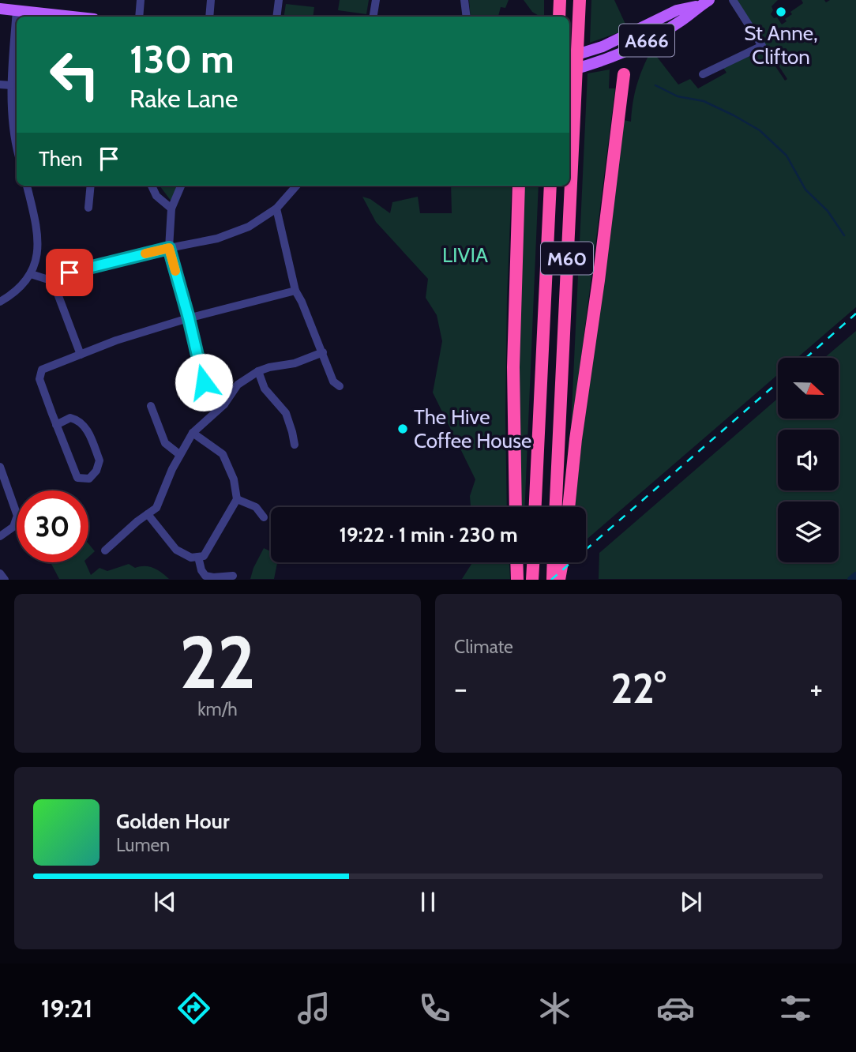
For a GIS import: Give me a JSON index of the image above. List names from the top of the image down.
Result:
{
  "streets": {
    "highway": ["M60"],
    "main road": ["A666"]
  },
  "parks": ["LIVIA"],
  "places": ["St Anne, Clifton", "The Hive Coffee House"],
  "north": "right",
  "page": {
    "turn": ["130 m", "Rake Lane"],
    "then": "Then",
    "limit": "30",
    "trip": "19:22 · 1 min · 230 m",
    "tile": [
      ["22", "km/h"],
      "Climate"
    ],
    "heat": ["−", "22°", "+"],
    "song": ["Golden Hour", "Lumen"],
    "tabs": "19:21"
  }
}
